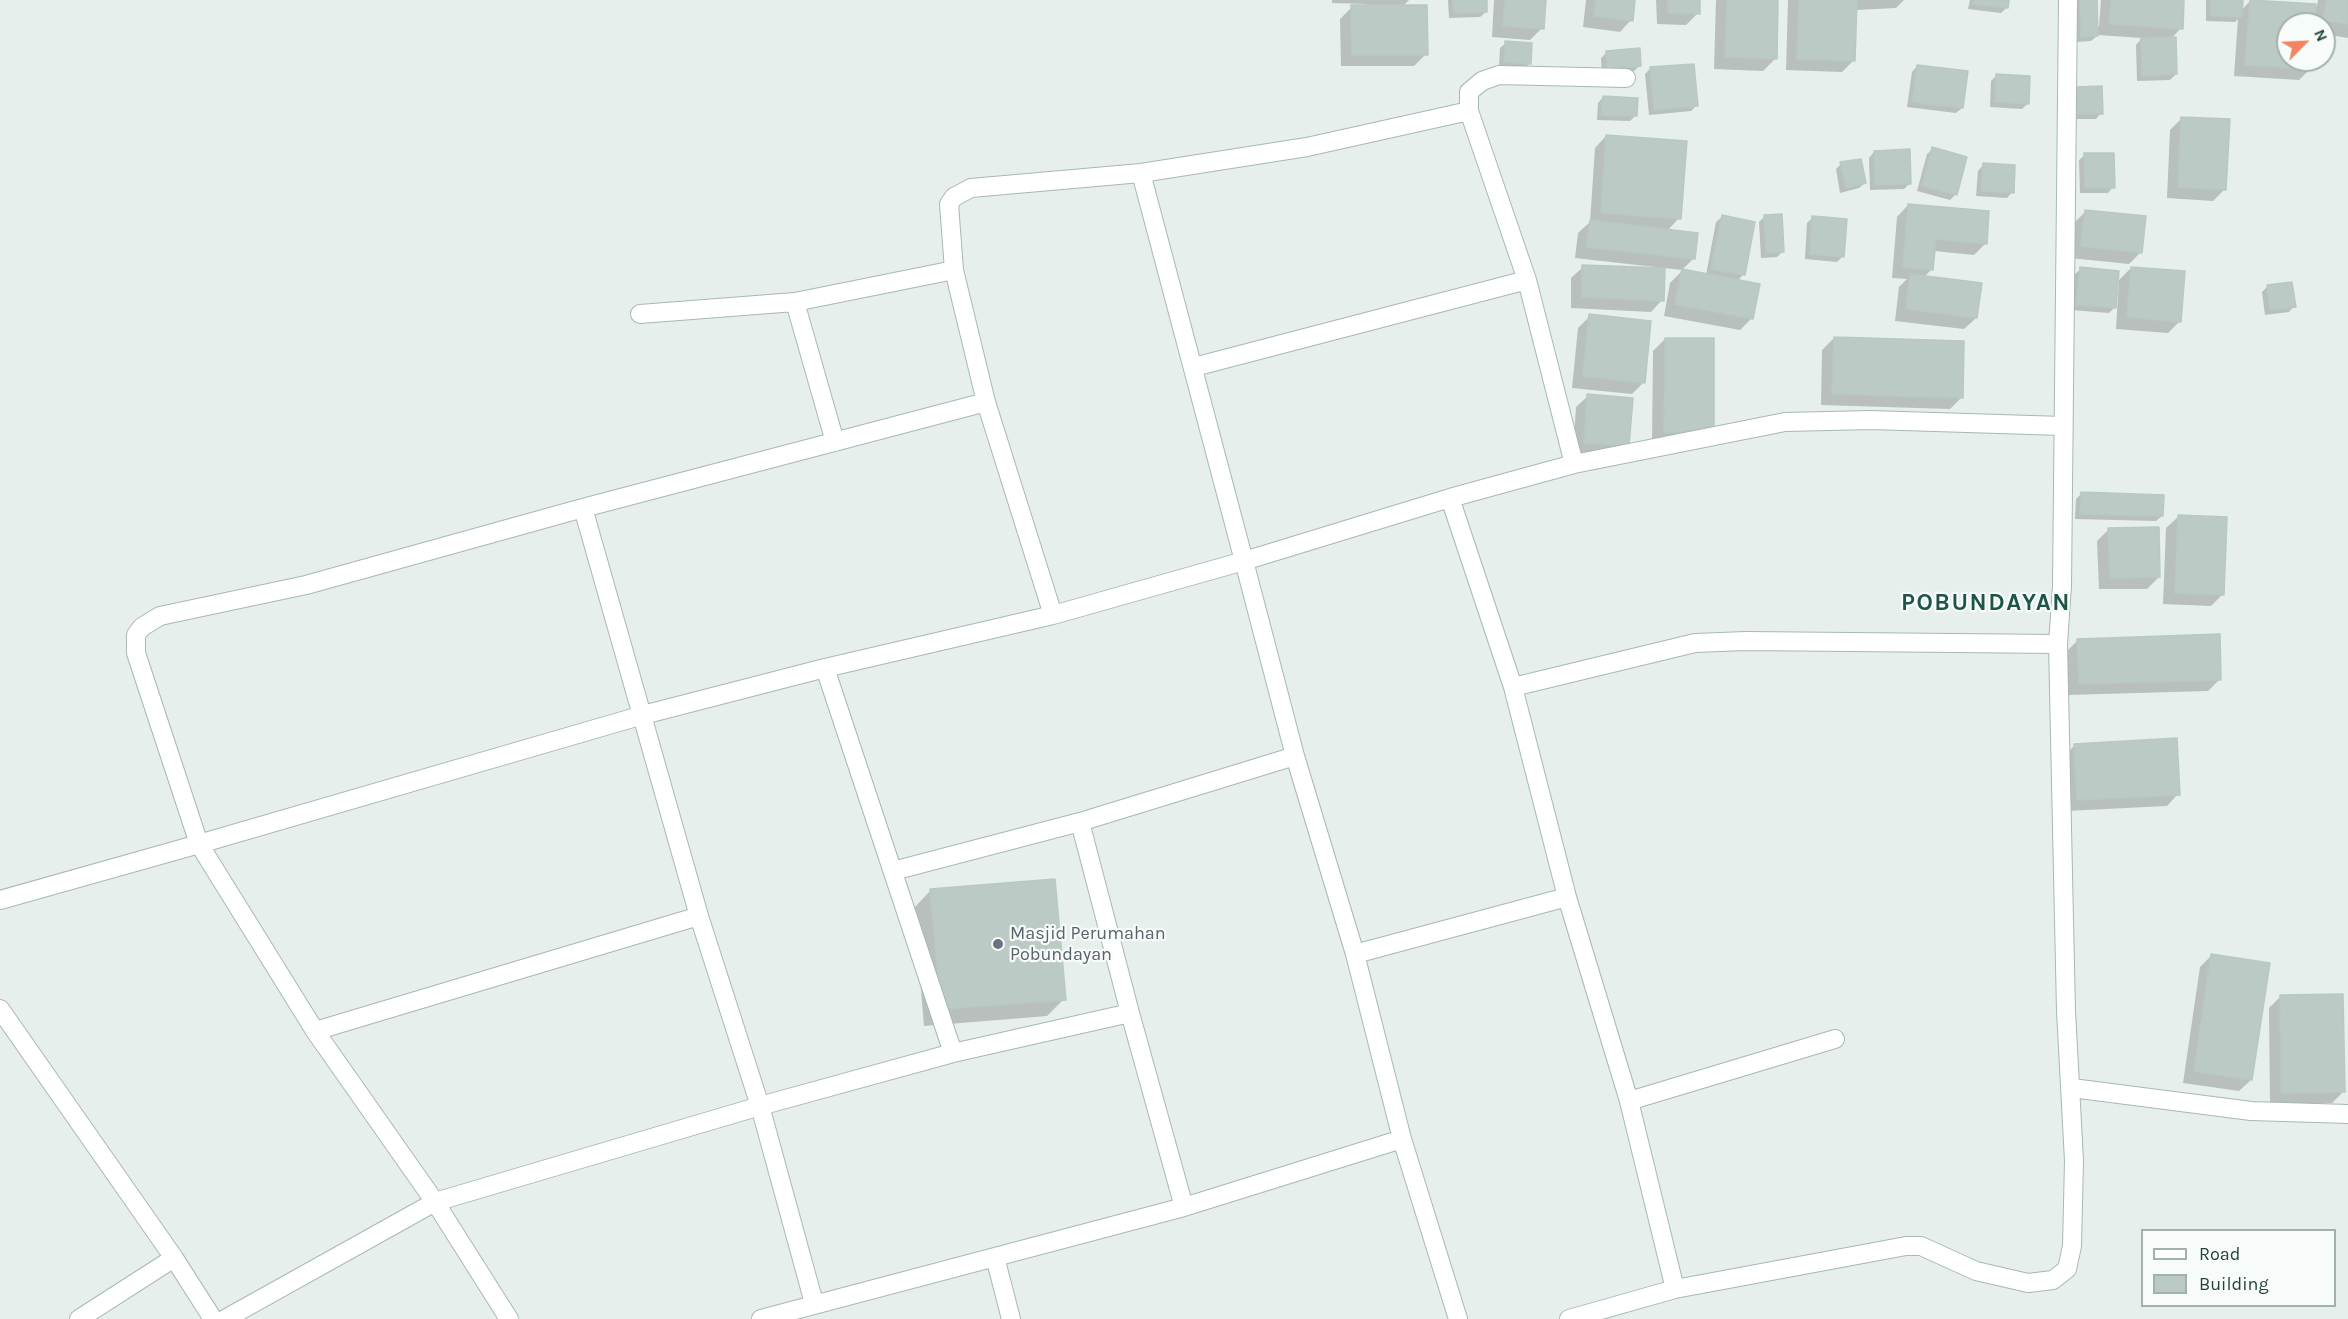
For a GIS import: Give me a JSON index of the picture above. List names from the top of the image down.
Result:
{
  "districts": ["POBUNDAYAN"],
  "places": ["Masjid Perumahan Pobundayan"],
  "legend": ["Road", "Building"],
  "north": "top right"
}
